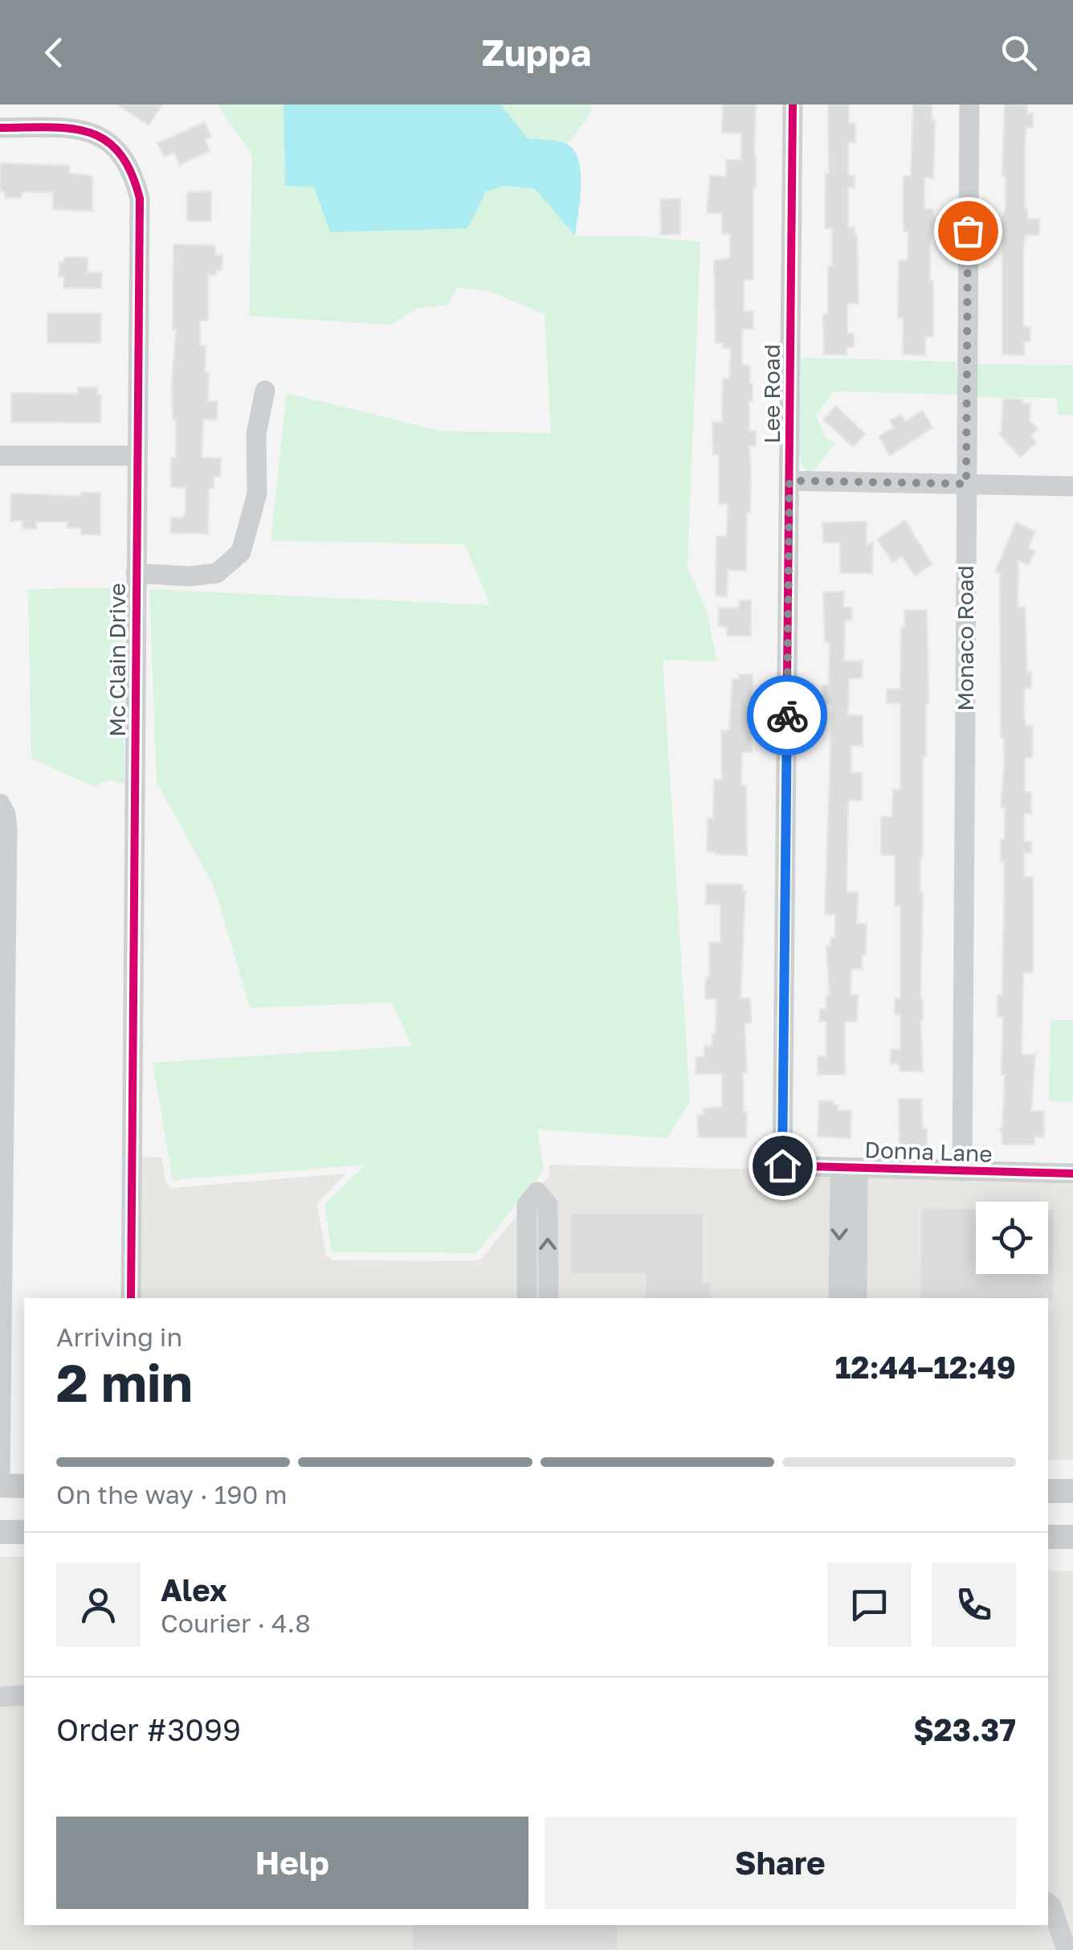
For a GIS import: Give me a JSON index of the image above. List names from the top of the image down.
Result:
{
  "streets": {
    "street": [
      "Lee Road",
      "Monaco Road",
      "Mc Clain Drive",
      "Donna Lane"
    ]
  },
  "crossings": [
    ["Lee Road", "Donna Lane"],
    ["Monaco Road", "Donna Lane"]
  ],
  "page": {
    "header": "Zuppa",
    "heading": ["2 min", "Arriving in", "12:44–12:49"],
    "panel": [
      "Alex",
      "Courier · 4.8",
      "Order #3099",
      "$23.37"
    ],
    "bar": "On the way · 190 m",
    "buttons": ["Help", "Share"]
  }
}
